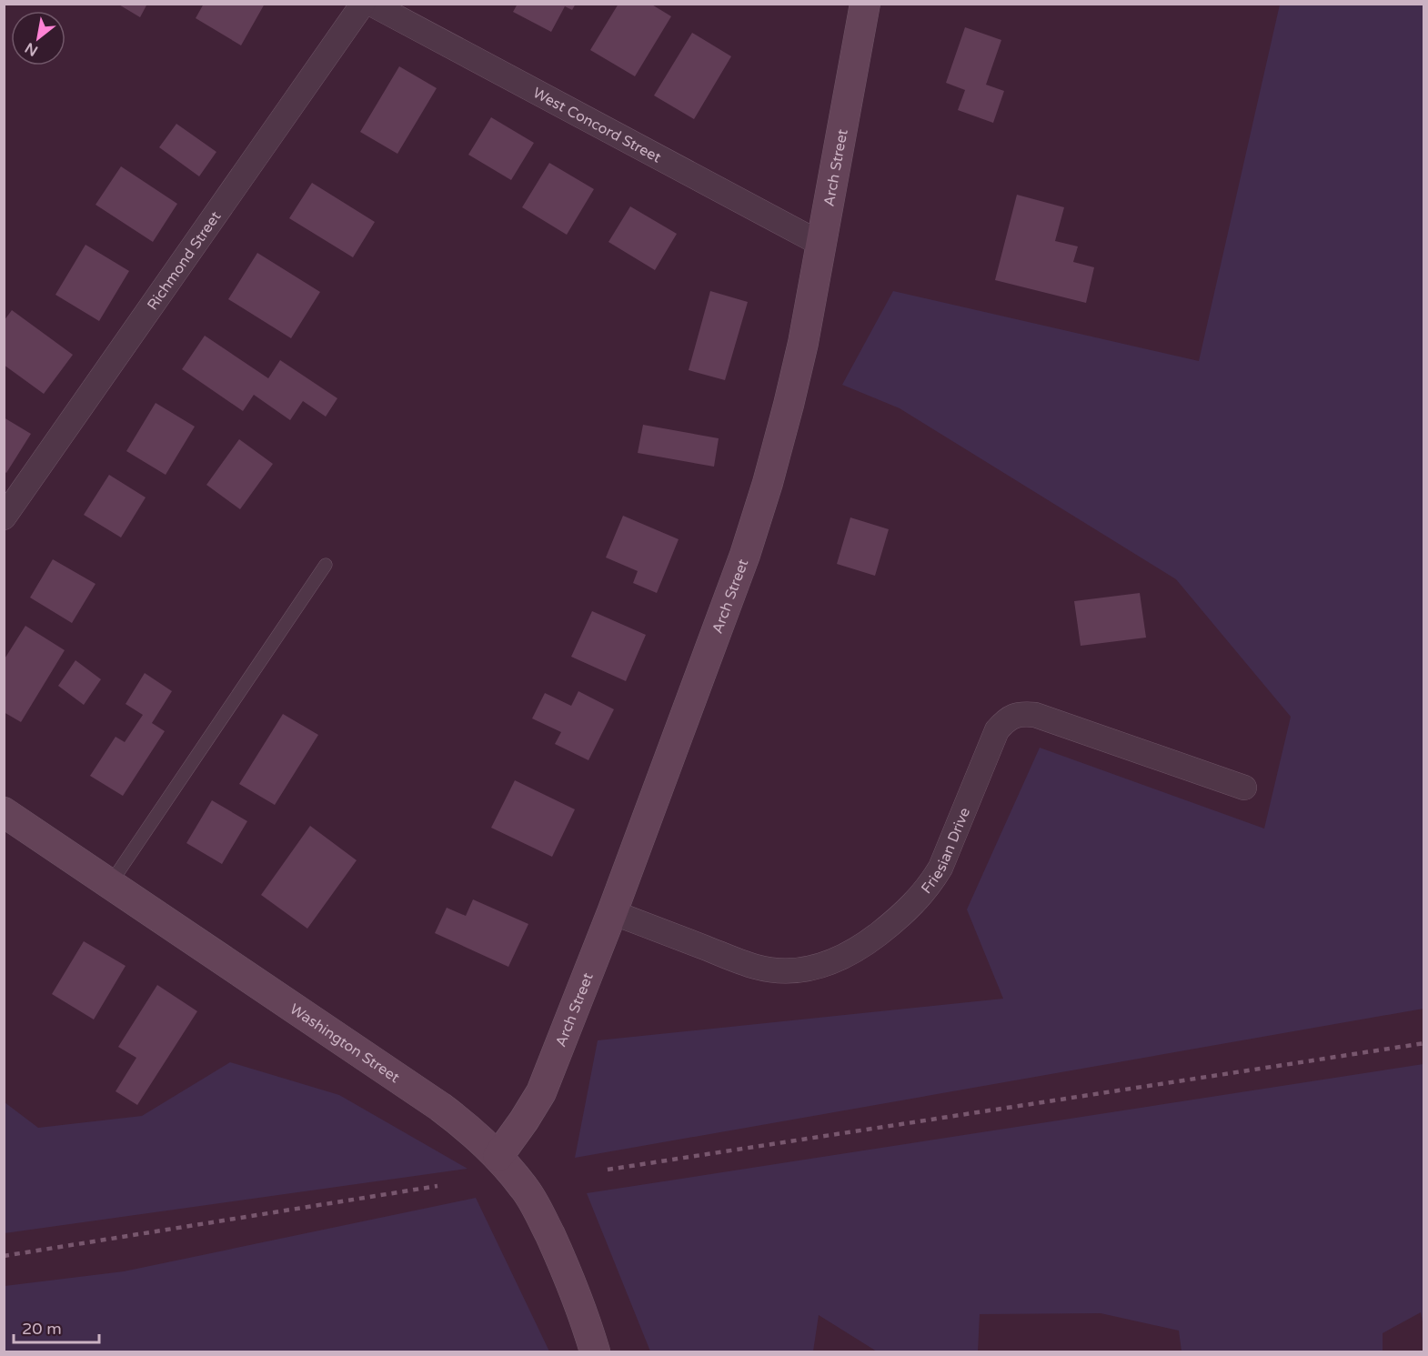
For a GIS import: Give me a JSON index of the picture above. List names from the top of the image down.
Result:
{
  "streets": {
    "street": [
      "West Concord Street",
      "Arch Street",
      "Richmond Street",
      "Friesian Drive",
      "Washington Street"
    ]
  },
  "crossings": [
    ["West Concord Street", "Arch Street"],
    ["Arch Street", "Friesian Drive"],
    ["Arch Street", "Washington Street"]
  ],
  "scale_bar": "20 m",
  "north": "bottom left"
}
